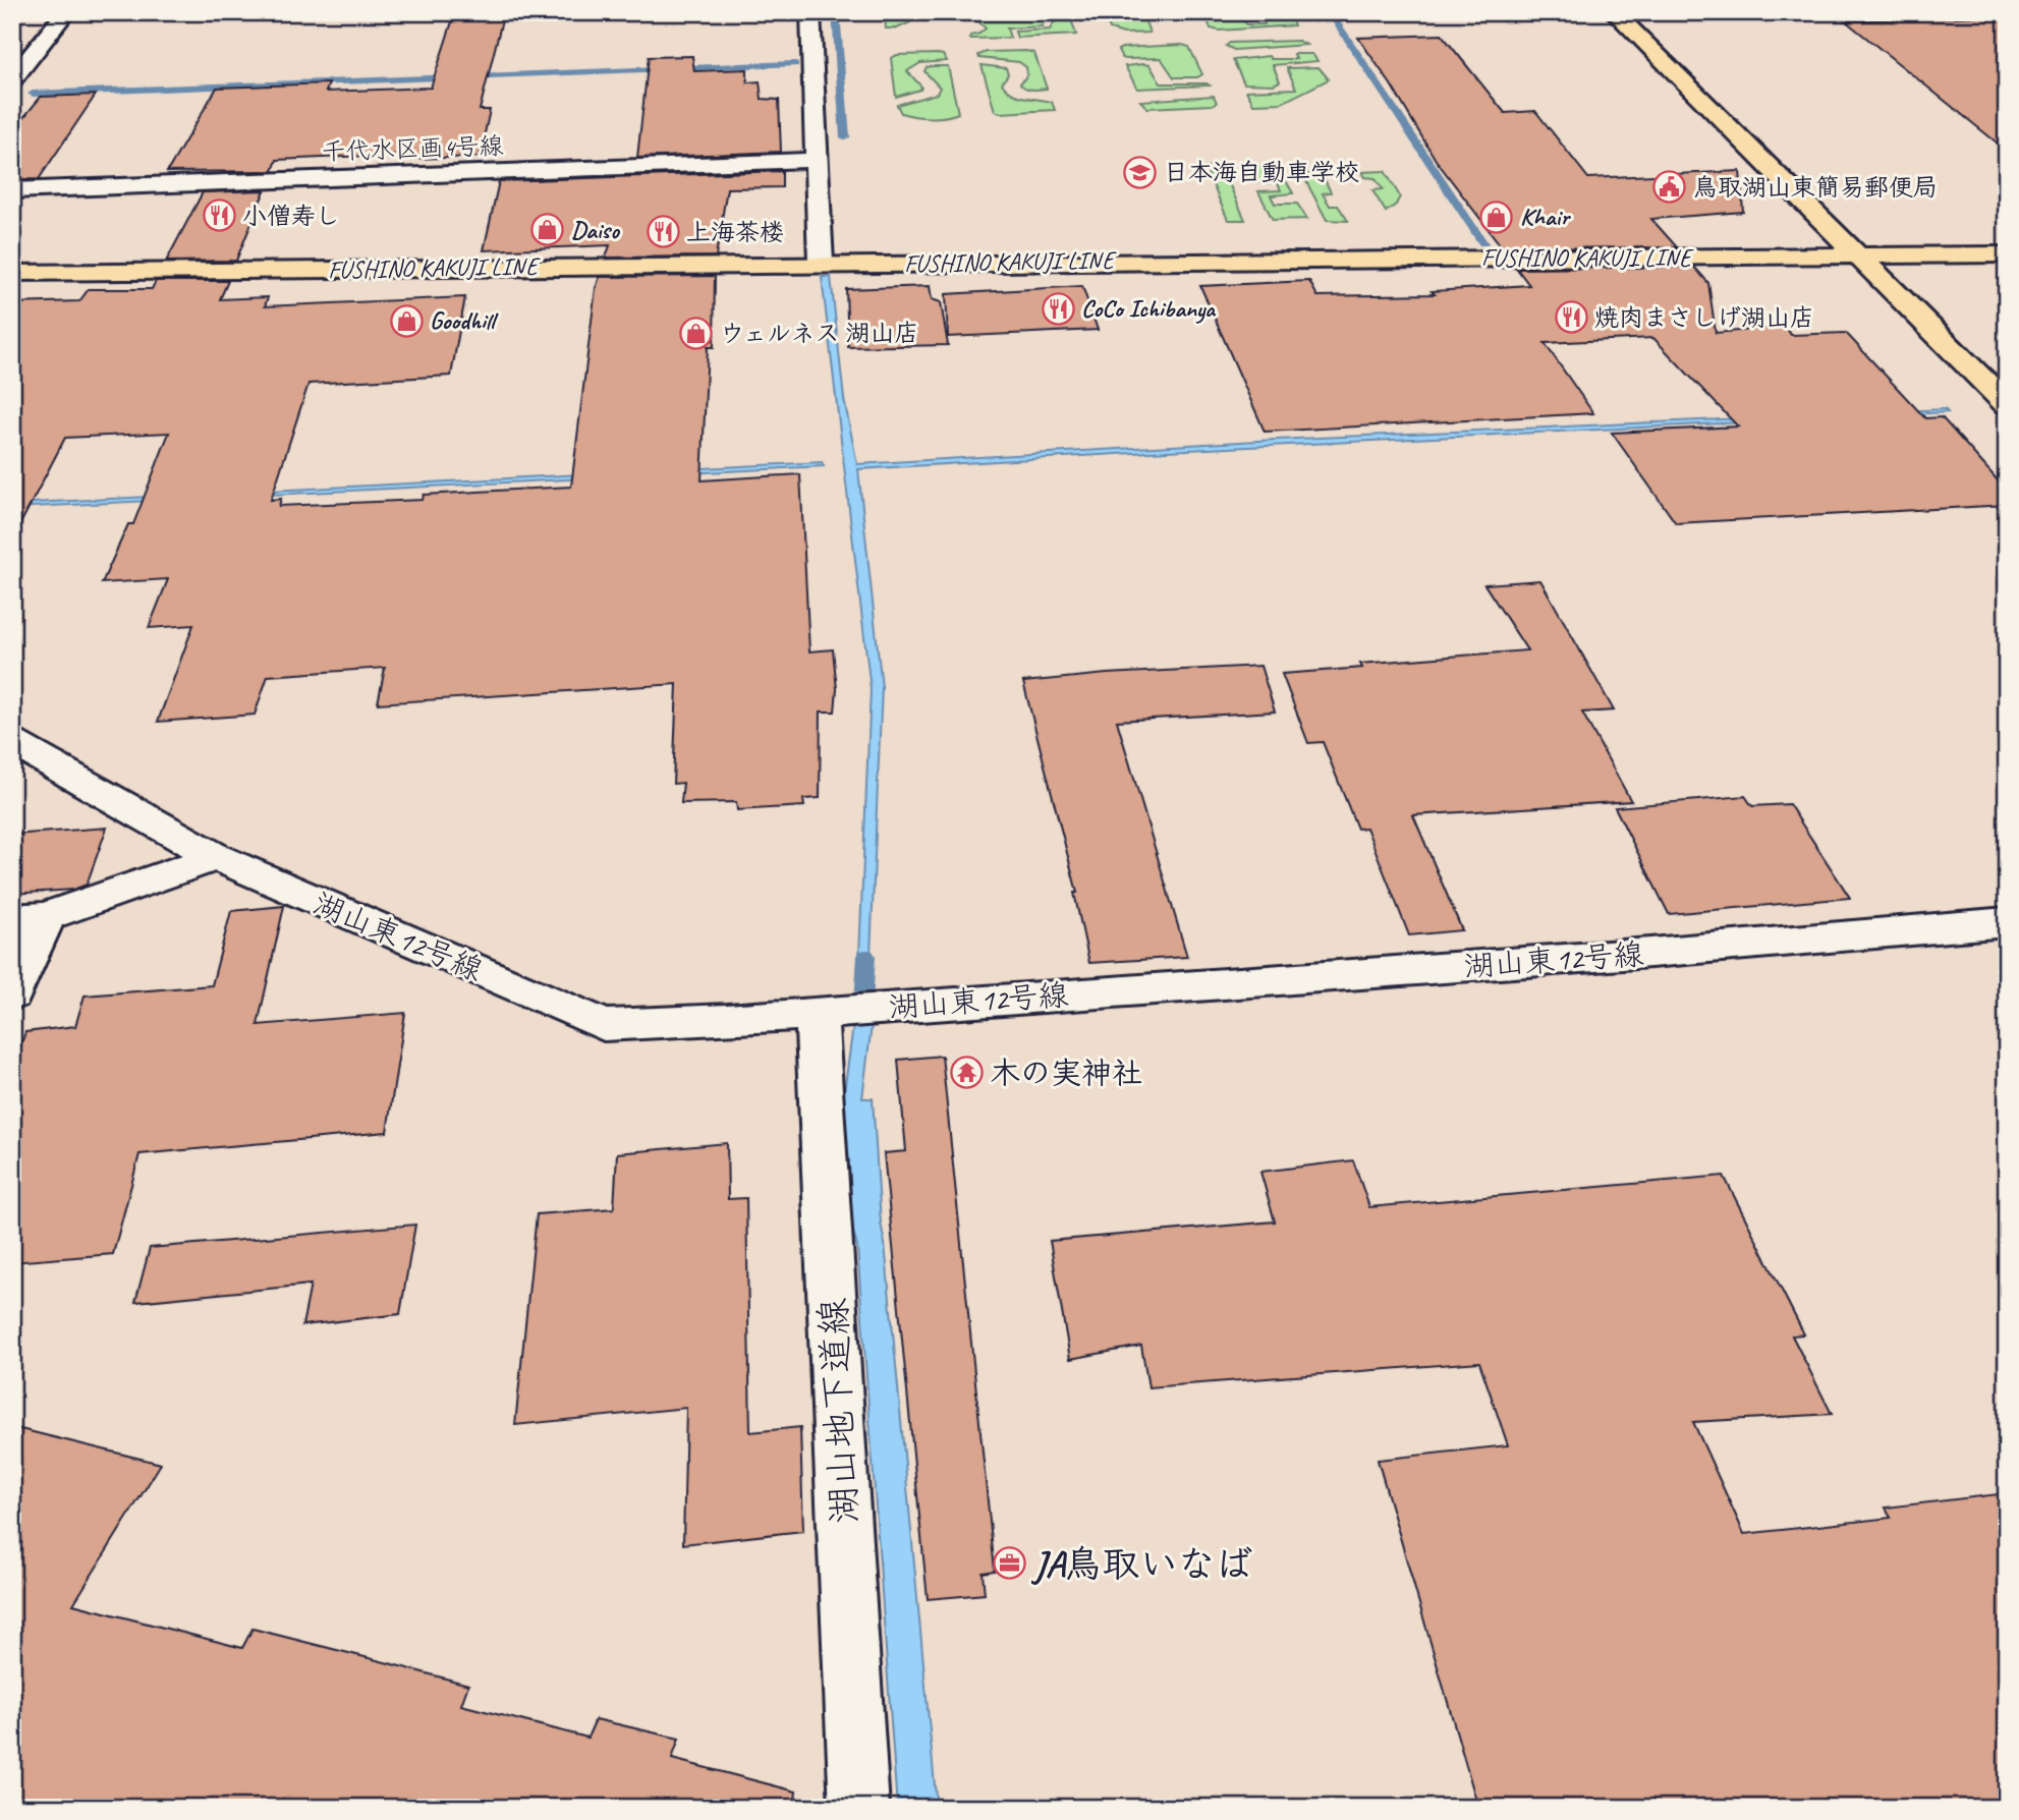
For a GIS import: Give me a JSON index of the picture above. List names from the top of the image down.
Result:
{
  "streets": {
    "main road": ["FUSHINO KAKUJI LINE"],
    "street": ["千代水区画4号線", "湖山東12号線", "湖山地下道線"]
  },
  "crossings": [
    ["湖山東12号線", "湖山地下道線"]
  ],
  "places": {
    "school or university": ["日本海自動車学校"],
    "public building": ["鳥取湖山東簡易郵便局"],
    "restaurant": [
      "小僧寿し",
      "上海茶楼",
      "CoCo Ichibanya",
      "焼肉まさしげ湖山店"
    ],
    "shop": [
      "Khair",
      "Daiso",
      "Goodhill",
      "ウェルネス 湖山店"
    ],
    "temple": ["木の実神社"],
    "office": ["JA鳥取いなば"]
  }
}
